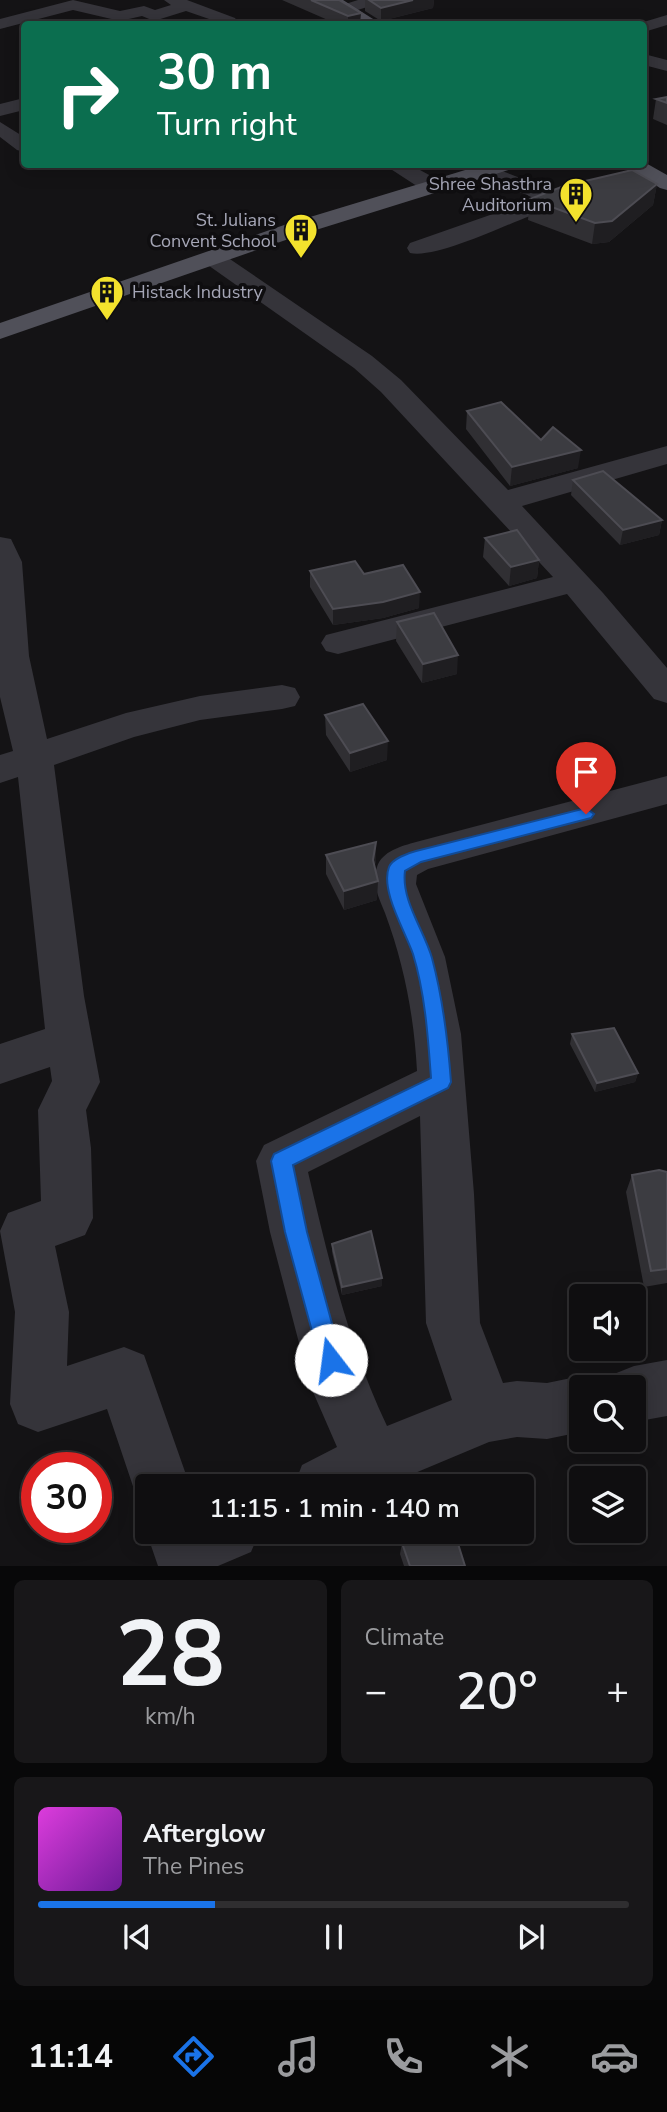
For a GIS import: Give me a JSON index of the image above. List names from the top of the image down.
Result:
{
  "places": {
    "building": ["Shree Shasthra Auditorium", "St. Julians Convent School", "Histack Industry"]
  },
  "page": {
    "turn": ["30 m", "Turn right"],
    "limit": "30",
    "trip": "11:15 · 1 min · 140 m",
    "tile": [
      ["28", "km/h"],
      "Climate"
    ],
    "heat": ["−", "20°", "+"],
    "song": ["Afterglow", "The Pines"],
    "tabs": "11:14"
  }
}
